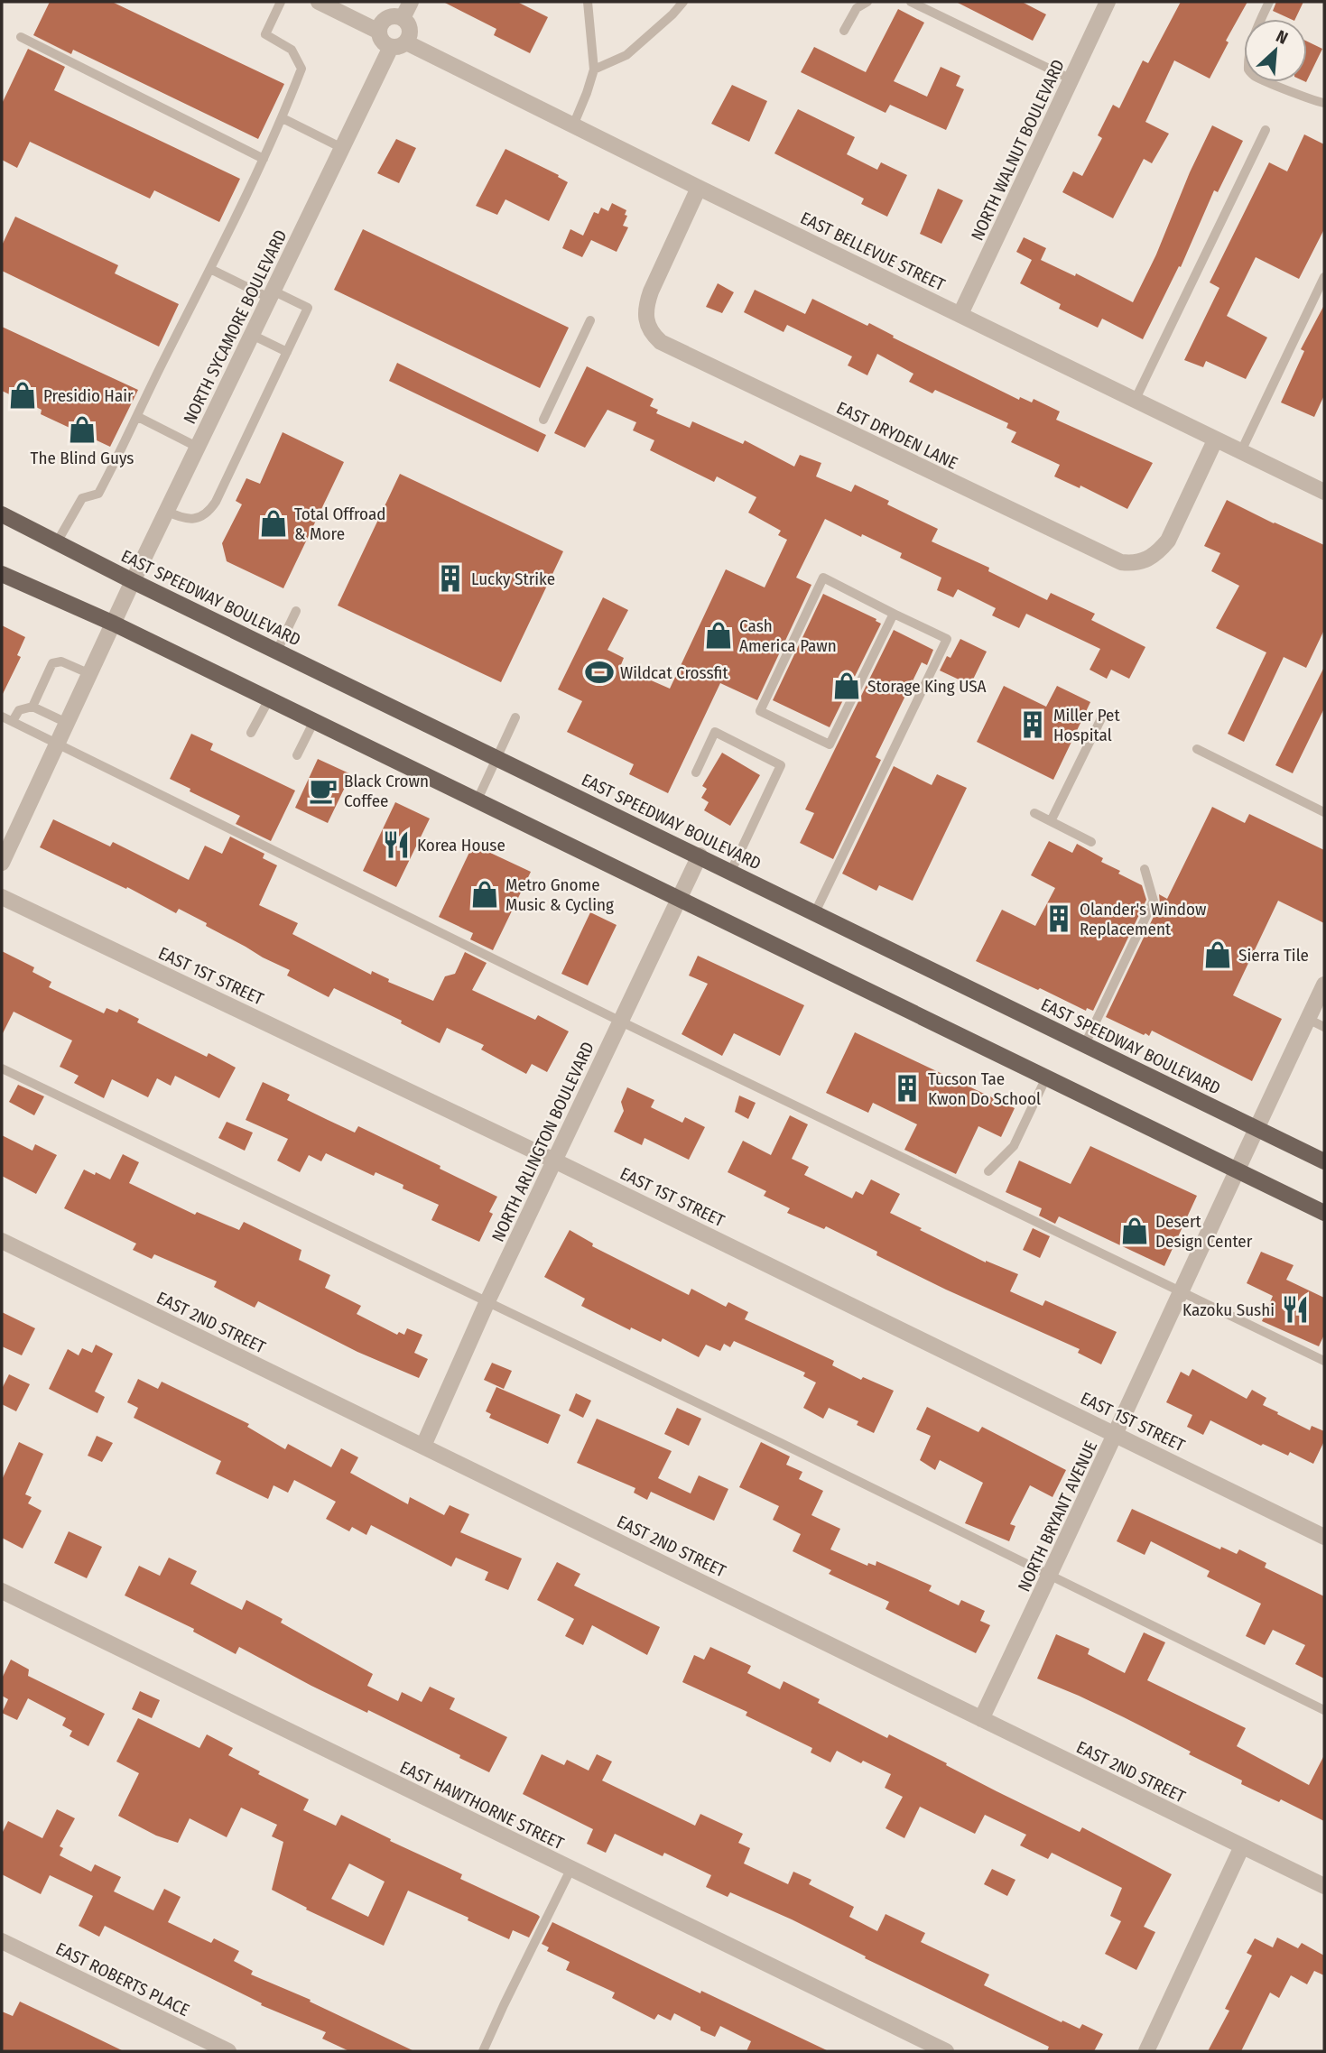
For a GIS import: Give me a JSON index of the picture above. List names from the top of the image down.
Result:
{
  "streets": {
    "main road": ["EAST SPEEDWAY BOULEVARD"],
    "street": [
      "NORTH WALNUT BOULEVARD",
      "EAST BELLEVUE STREET",
      "NORTH SYCAMORE BOULEVARD",
      "EAST DRYDEN LANE",
      "EAST 1ST STREET",
      "NORTH ARLINGTON BOULEVARD",
      "EAST 2ND STREET",
      "NORTH BRYANT AVENUE",
      "EAST HAWTHORNE STREET",
      "EAST ROBERTS PLACE"
    ]
  },
  "crossings": [
    ["NORTH WALNUT BOULEVARD", "EAST BELLEVUE STREET"],
    ["EAST BELLEVUE STREET", "NORTH SYCAMORE BOULEVARD"],
    ["EAST BELLEVUE STREET", "EAST DRYDEN LANE"],
    ["NORTH SYCAMORE BOULEVARD", "EAST SPEEDWAY BOULEVARD"],
    ["EAST SPEEDWAY BOULEVARD", "NORTH ARLINGTON BOULEVARD"],
    ["EAST SPEEDWAY BOULEVARD", "NORTH BRYANT AVENUE"],
    ["EAST 1ST STREET", "NORTH ARLINGTON BOULEVARD"],
    ["EAST 1ST STREET", "NORTH BRYANT AVENUE"],
    ["NORTH ARLINGTON BOULEVARD", "EAST 2ND STREET"],
    ["EAST 2ND STREET", "NORTH BRYANT AVENUE"]
  ],
  "places": {
    "shop": [
      "Presidio Hair",
      "The Blind Guys",
      "Total Offroad & More",
      "Cash America Pawn",
      "Storage King USA",
      "Metro Gnome Music & Cycling",
      "Sierra Tile",
      "Desert Design Center"
    ],
    "building": [
      "Lucky Strike",
      "Miller Pet Hospital",
      "Olander's Window Replacement",
      "Tucson Tae Kwon Do School"
    ],
    "sports": ["Wildcat Crossfit"],
    "cafe": ["Black Crown Coffee"],
    "restaurant": ["Korea House", "Kazoku Sushi"]
  },
  "north": "top right"
}
